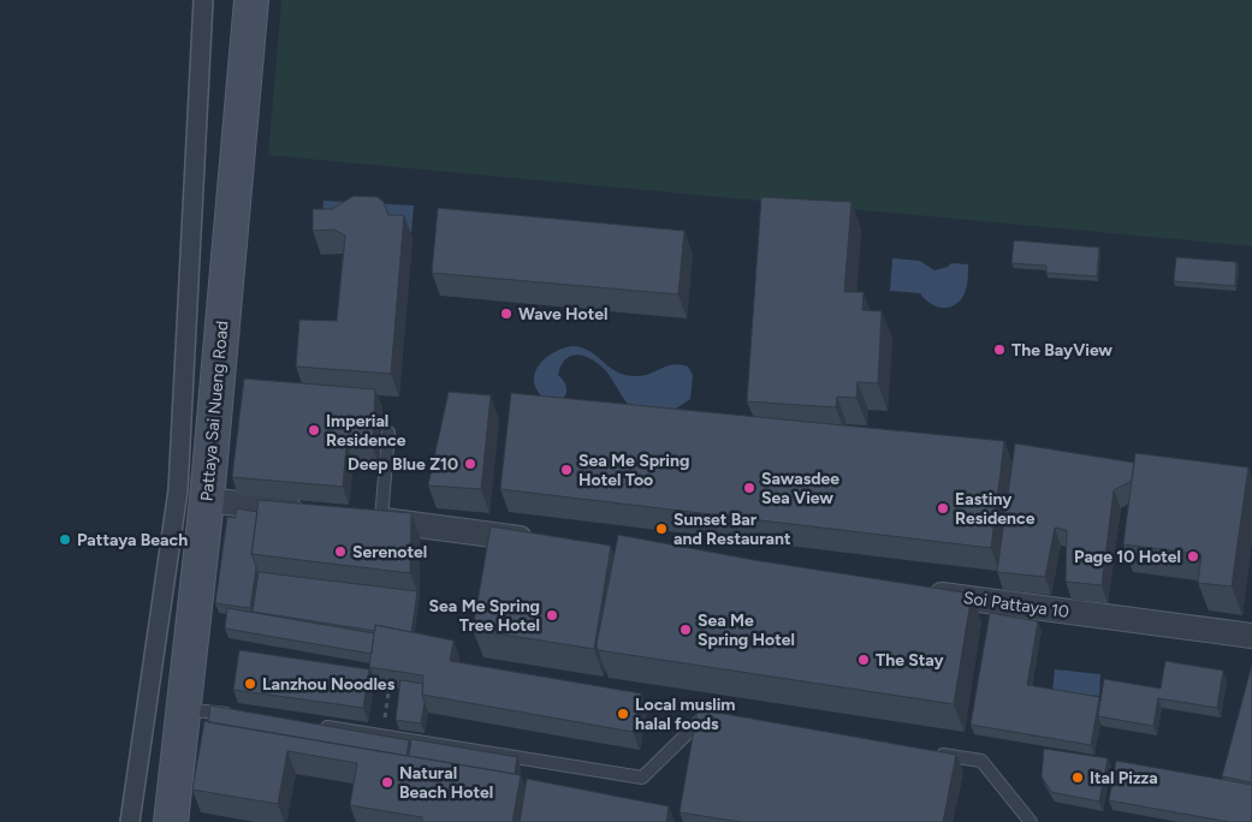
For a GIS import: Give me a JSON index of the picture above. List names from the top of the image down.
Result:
{
  "streets": {
    "main road": ["Pattaya Sai Nueng Road"],
    "street": ["Soi Pattaya 10"]
  },
  "places": [
    "Wave Hotel",
    "The BayView",
    "Imperial Residence",
    "Deep Blue Z10",
    "Sea Me Spring Hotel Too",
    "Sawasdee Sea View",
    "Eastiny Residence",
    "Sunset Bar and Restaurant",
    "Pattaya Beach",
    "Serenotel",
    "Page 10 Hotel",
    "Sea Me Spring Tree Hotel",
    "Sea Me Spring Hotel",
    "The Stay",
    "Lanzhou Noodles",
    "Local muslim halal foods",
    "Ital Pizza",
    "Natural Beach Hotel"
  ]
}
